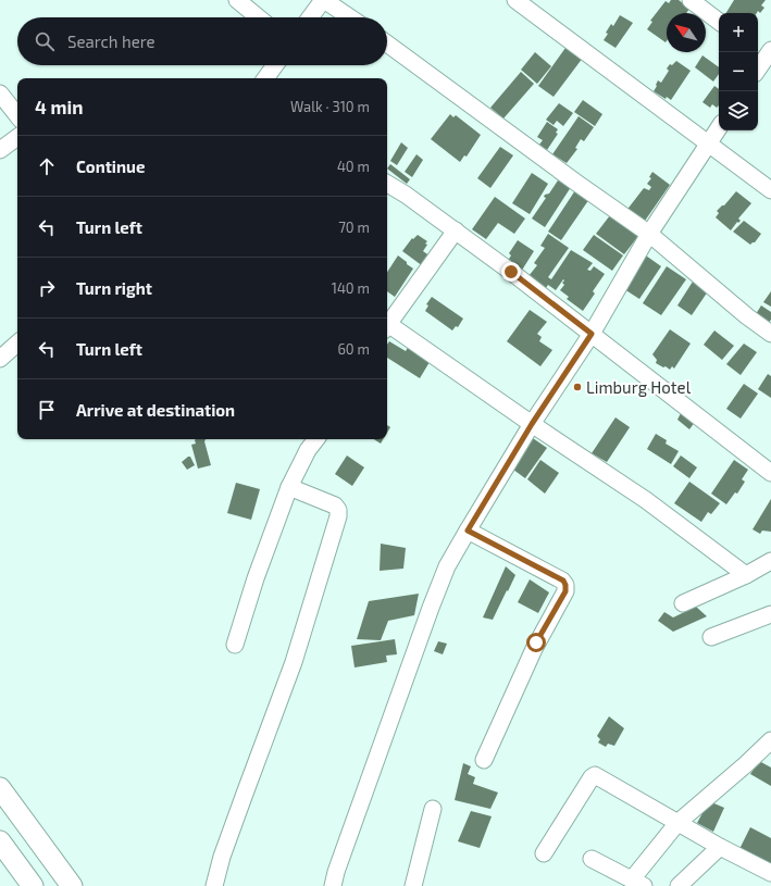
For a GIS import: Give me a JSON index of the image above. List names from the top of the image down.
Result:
{
  "places": ["Limburg Hotel"],
  "north": "top left",
  "page": {
    "map_buttons": ["+", "−"],
    "search": "Search here",
    "heading": ["4 min", "Walk · 310 m"],
    "list": [
      ["Continue", "40 m"],
      ["Turn left", "70 m"],
      ["Turn right", "140 m"],
      ["Turn left", "60 m"],
      "Arrive at destination"
    ]
  }
}
